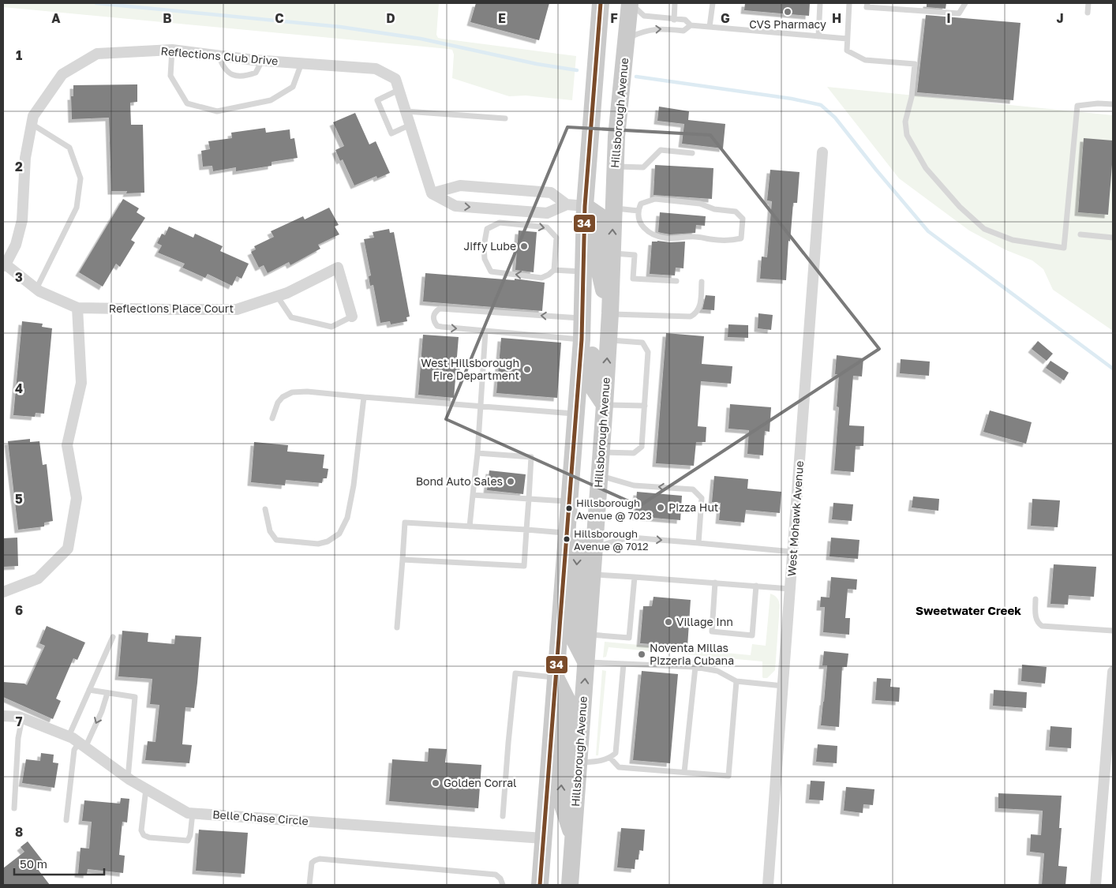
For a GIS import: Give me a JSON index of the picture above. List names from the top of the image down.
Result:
{
  "streets": {
    "main road": ["Hillsborough Avenue"],
    "street": [
      "Reflections Club Drive",
      "Reflections Place Court",
      "West Mohawk Avenue",
      "Belle Chase Circle"
    ]
  },
  "crossings": [
    ["Reflections Club Drive", "Reflections Place Court"]
  ],
  "districts": ["Sweetwater Creek"],
  "places": [
    "CVS Pharmacy",
    "Jiffy Lube",
    "West Hillsborough Fire Department",
    "Bond Auto Sales",
    "Pizza Hut",
    "Hillsborough Avenue @ 7023",
    "Hillsborough Avenue @ 7012",
    "Village Inn",
    "Noventa Millas Pizzeria Cubana",
    "Golden Corral"
  ],
  "lines": ["transit line 34"],
  "scale_bar": "50 m",
  "grid": {
    "columns": [
      "A",
      "B",
      "C",
      "D",
      "E",
      "F",
      "G",
      "H",
      "I",
      "J"
    ],
    "rows": [
      "1",
      "2",
      "3",
      "4",
      "5",
      "6",
      "7",
      "8"
    ]
  }
}
